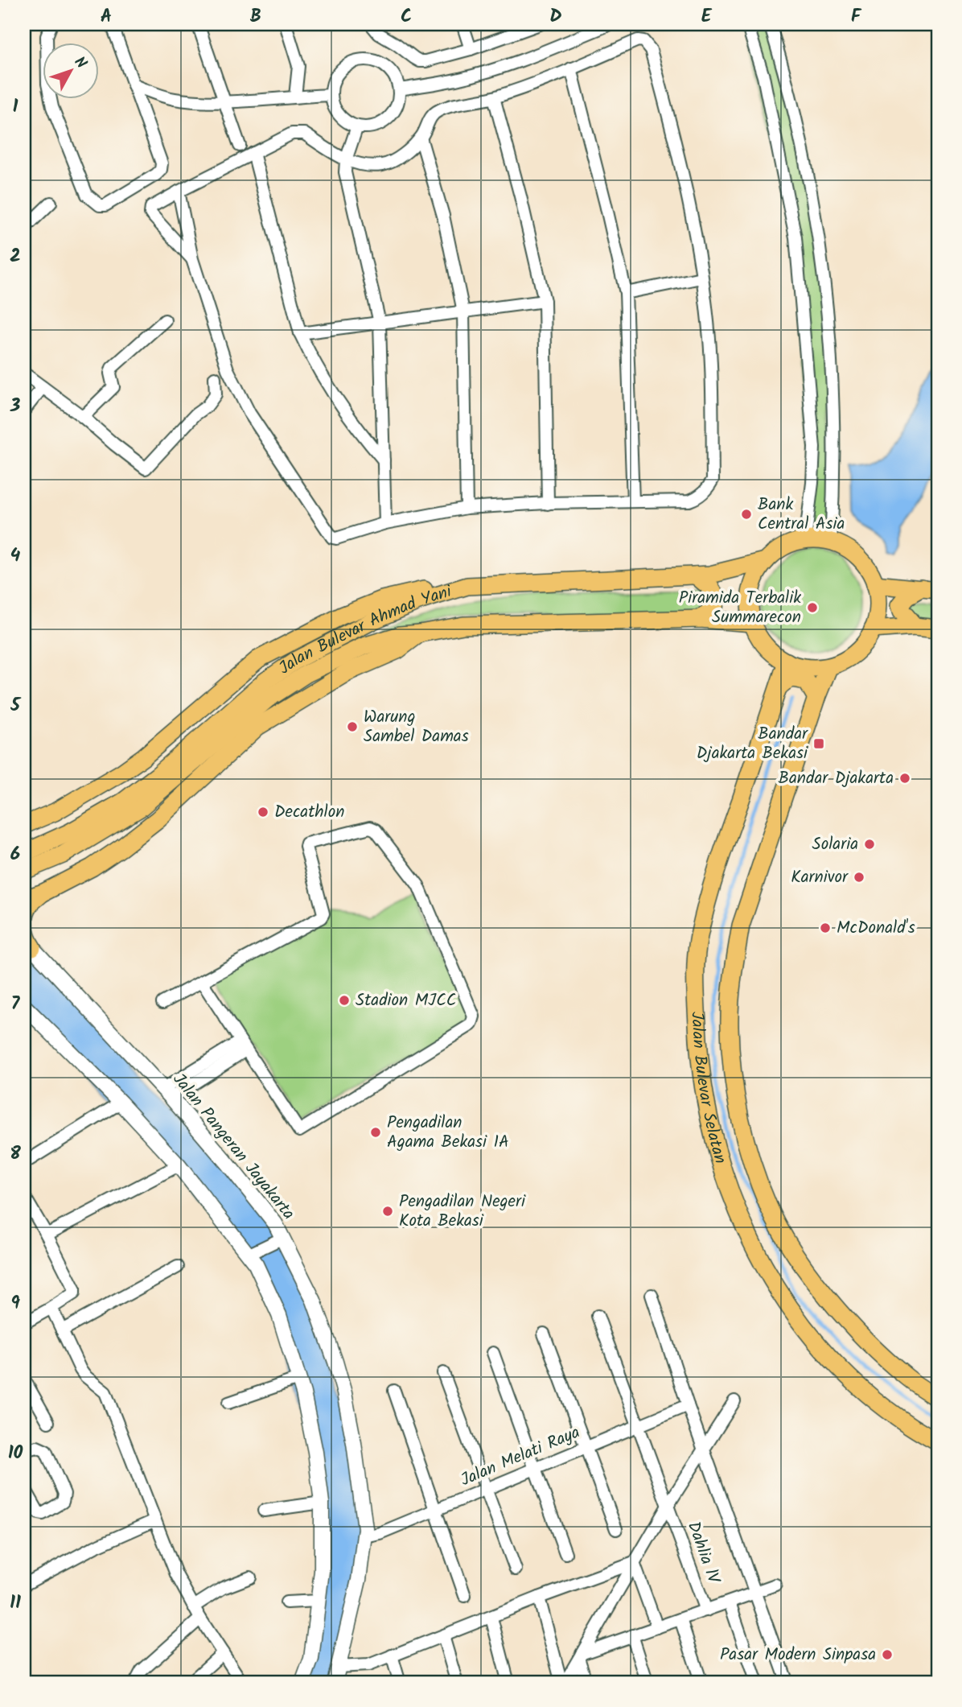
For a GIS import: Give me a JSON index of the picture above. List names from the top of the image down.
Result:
{
  "streets": {
    "main road": ["Jalan Bulevar Ahmad Yani", "Jalan Bulevar Selatan"],
    "street": ["Jalan Pangeran Jayakarta", "Jalan Melati Raya", "Dahlia lV"]
  },
  "crossings": [
    ["Jalan Bulevar Ahmad Yani", "Jalan Bulevar Selatan"],
    ["Jalan Pangeran Jayakarta", "Jalan Melati Raya"],
    ["Jalan Melati Raya", "Dahlia lV"]
  ],
  "places": {
    "other": [
      "Bank Central Asia",
      "Piramida Terbalik Summarecon",
      "Warung Sambel Damas",
      "Bandar Djakarta",
      "Decathlon",
      "Solaria",
      "Karnivor",
      "McDonald's",
      "Stadion MJCC",
      "Pengadilan Agama Bekasi 1A",
      "Pengadilan Negeri Kota Bekasi",
      "Pasar Modern Sinpasa"
    ],
    "transit": ["Bandar Djakarta Bekasi"]
  },
  "north": "top right",
  "grid": {
    "columns": [
      "A",
      "B",
      "C",
      "D",
      "E",
      "F"
    ],
    "rows": [
      "1",
      "2",
      "3",
      "4",
      "5",
      "6",
      "7",
      "8",
      "9",
      "10",
      "11"
    ]
  }
}
